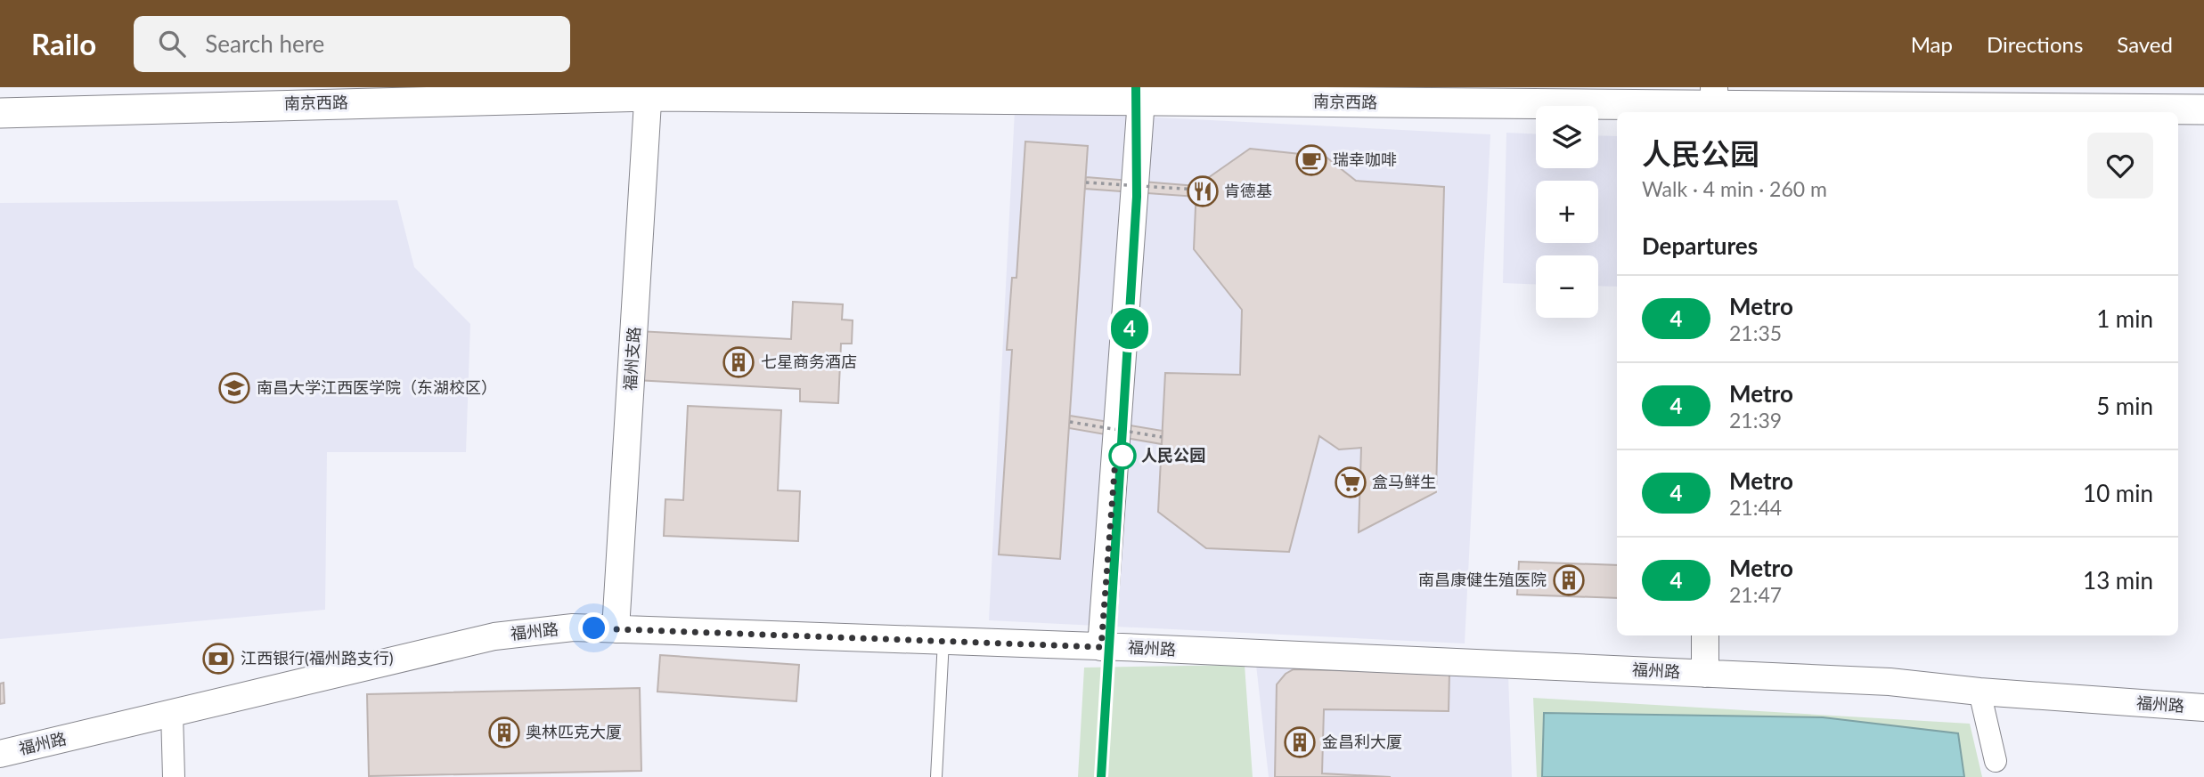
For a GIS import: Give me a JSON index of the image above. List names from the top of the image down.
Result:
{
  "streets": {
    "main road": ["南京西路"],
    "street": ["福州支路", "福州路"]
  },
  "crossings": [
    ["南京西路", "福州支路"],
    ["福州支路", "福州路"]
  ],
  "places": {
    "cafe": ["瑞幸咖啡"],
    "restaurant": ["肯德基"],
    "building": [
      "七星商务酒店",
      "南昌康健生殖医院",
      "奥林匹克大厦",
      "金昌利大厦"
    ],
    "school or university": ["南昌大学江西医学院（东湖校区）"],
    "other": ["人民公园"],
    "supermarket": ["盒马鲜生"],
    "bank": ["江西银行(福州路支行)"]
  },
  "lines": ["metro line 4"],
  "page": {
    "header": "Railo",
    "search": "Search here",
    "nav": ["Map", "Directions", "Saved"],
    "on_map": "4",
    "map_buttons": ["+", "−"],
    "heading": [
      ["人民公园", "Walk · 4 min · 260 m"],
      "Departures"
    ],
    "list": [
      {
        "mark": "4",
        "name": "Metro",
        "note": "21:35",
        "value": "1 min"
      },
      {
        "mark": "4",
        "name": "Metro",
        "note": "21:39",
        "value": "5 min"
      },
      {
        "mark": "4",
        "name": "Metro",
        "note": "21:44",
        "value": "10 min"
      },
      {
        "mark": "4",
        "name": "Metro",
        "note": "21:47",
        "value": "13 min"
      }
    ]
  }
}
